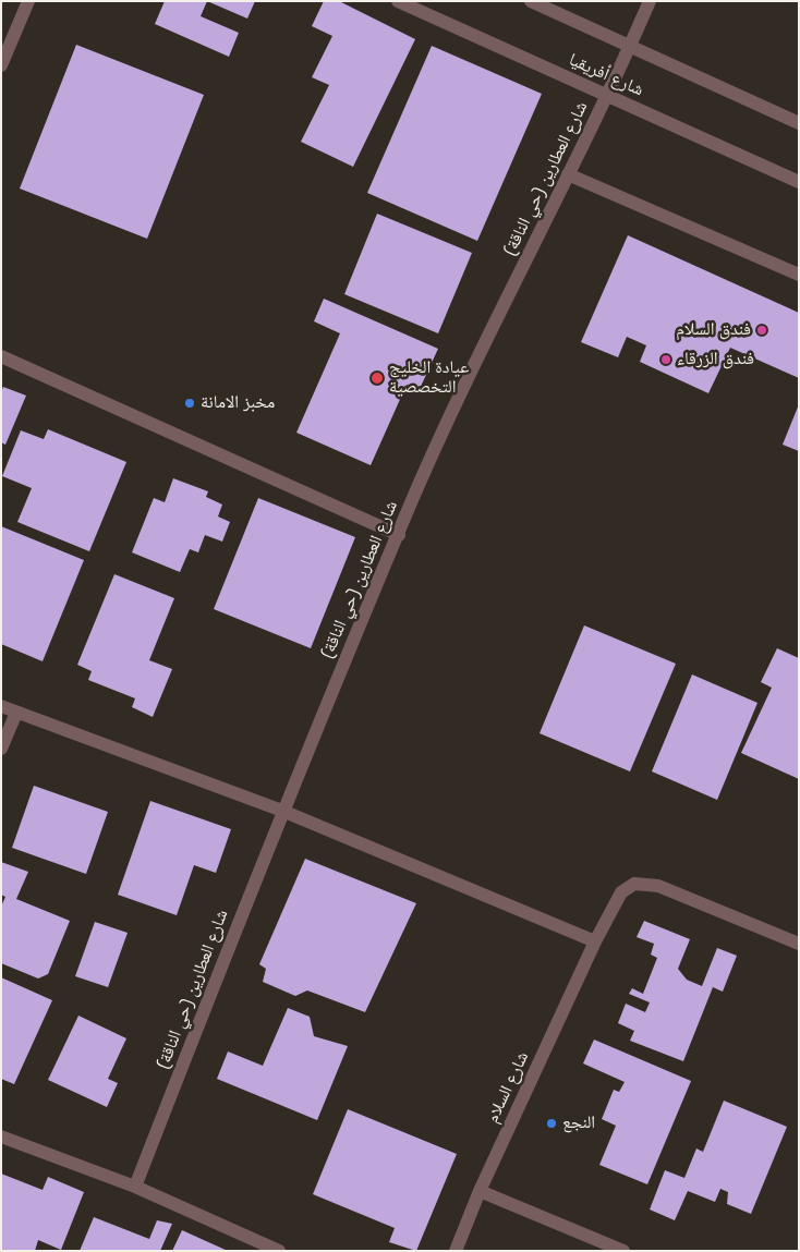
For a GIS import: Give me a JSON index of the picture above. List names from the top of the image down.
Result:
{
  "streets": {
    "street": ["شارع أفريقيا", "شارع العطارين (حي الناقة)", "شارع السلام"]
  },
  "crossings": [
    ["شارع أفريقيا", "شارع العطارين (حي الناقة)"]
  ],
  "places": [
    "فندق السلام",
    "فندق الزرقاء",
    "عيادة الخليج التخصصية",
    "مخبز الامانة",
    "النجع"
  ]
}
